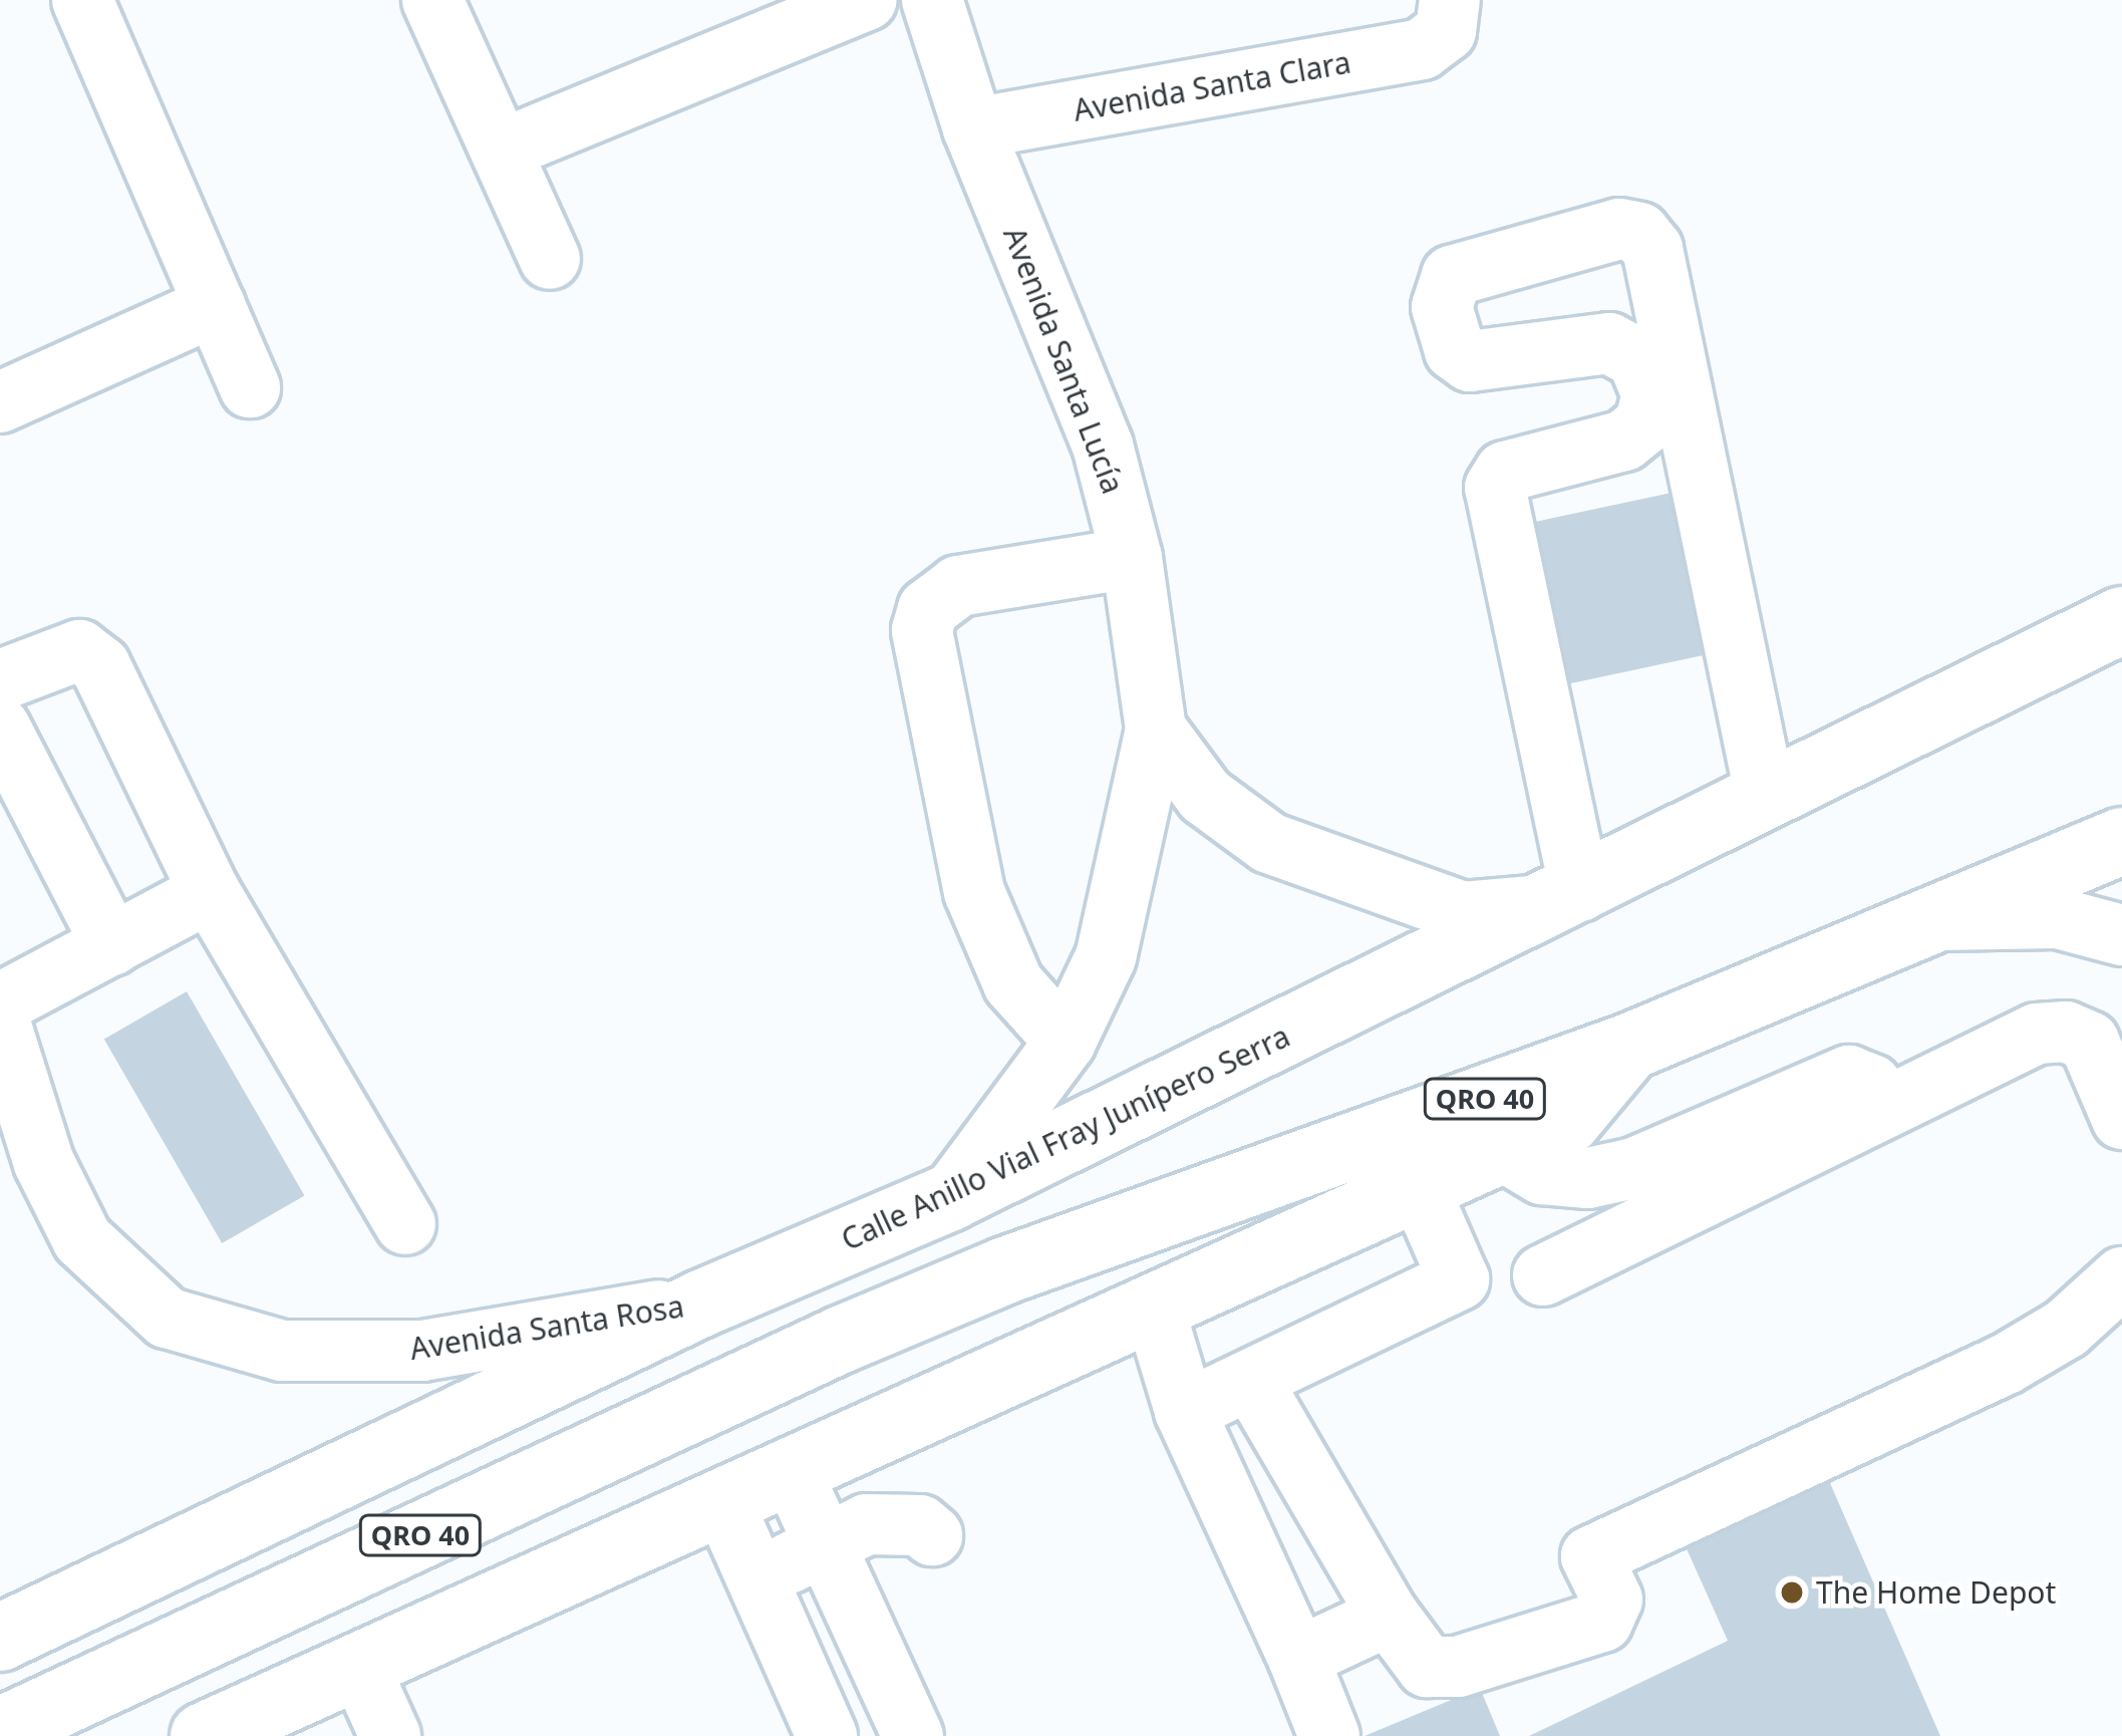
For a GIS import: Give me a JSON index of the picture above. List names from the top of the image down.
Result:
{
  "streets": {
    "highway": ["QRO 40", "Calle Anillo Vial Fray Junípero Serra"],
    "street": ["Avenida Santa Clara", "Avenida Santa Lucía", "Avenida Santa Rosa"]
  },
  "crossings": [
    ["Avenida Santa Clara", "Avenida Santa Lucía"],
    ["Avenida Santa Lucía", "Calle Anillo Vial Fray Junípero Serra"],
    ["Calle Anillo Vial Fray Junípero Serra", "Avenida Santa Rosa"]
  ],
  "places": ["The Home Depot"]
}
